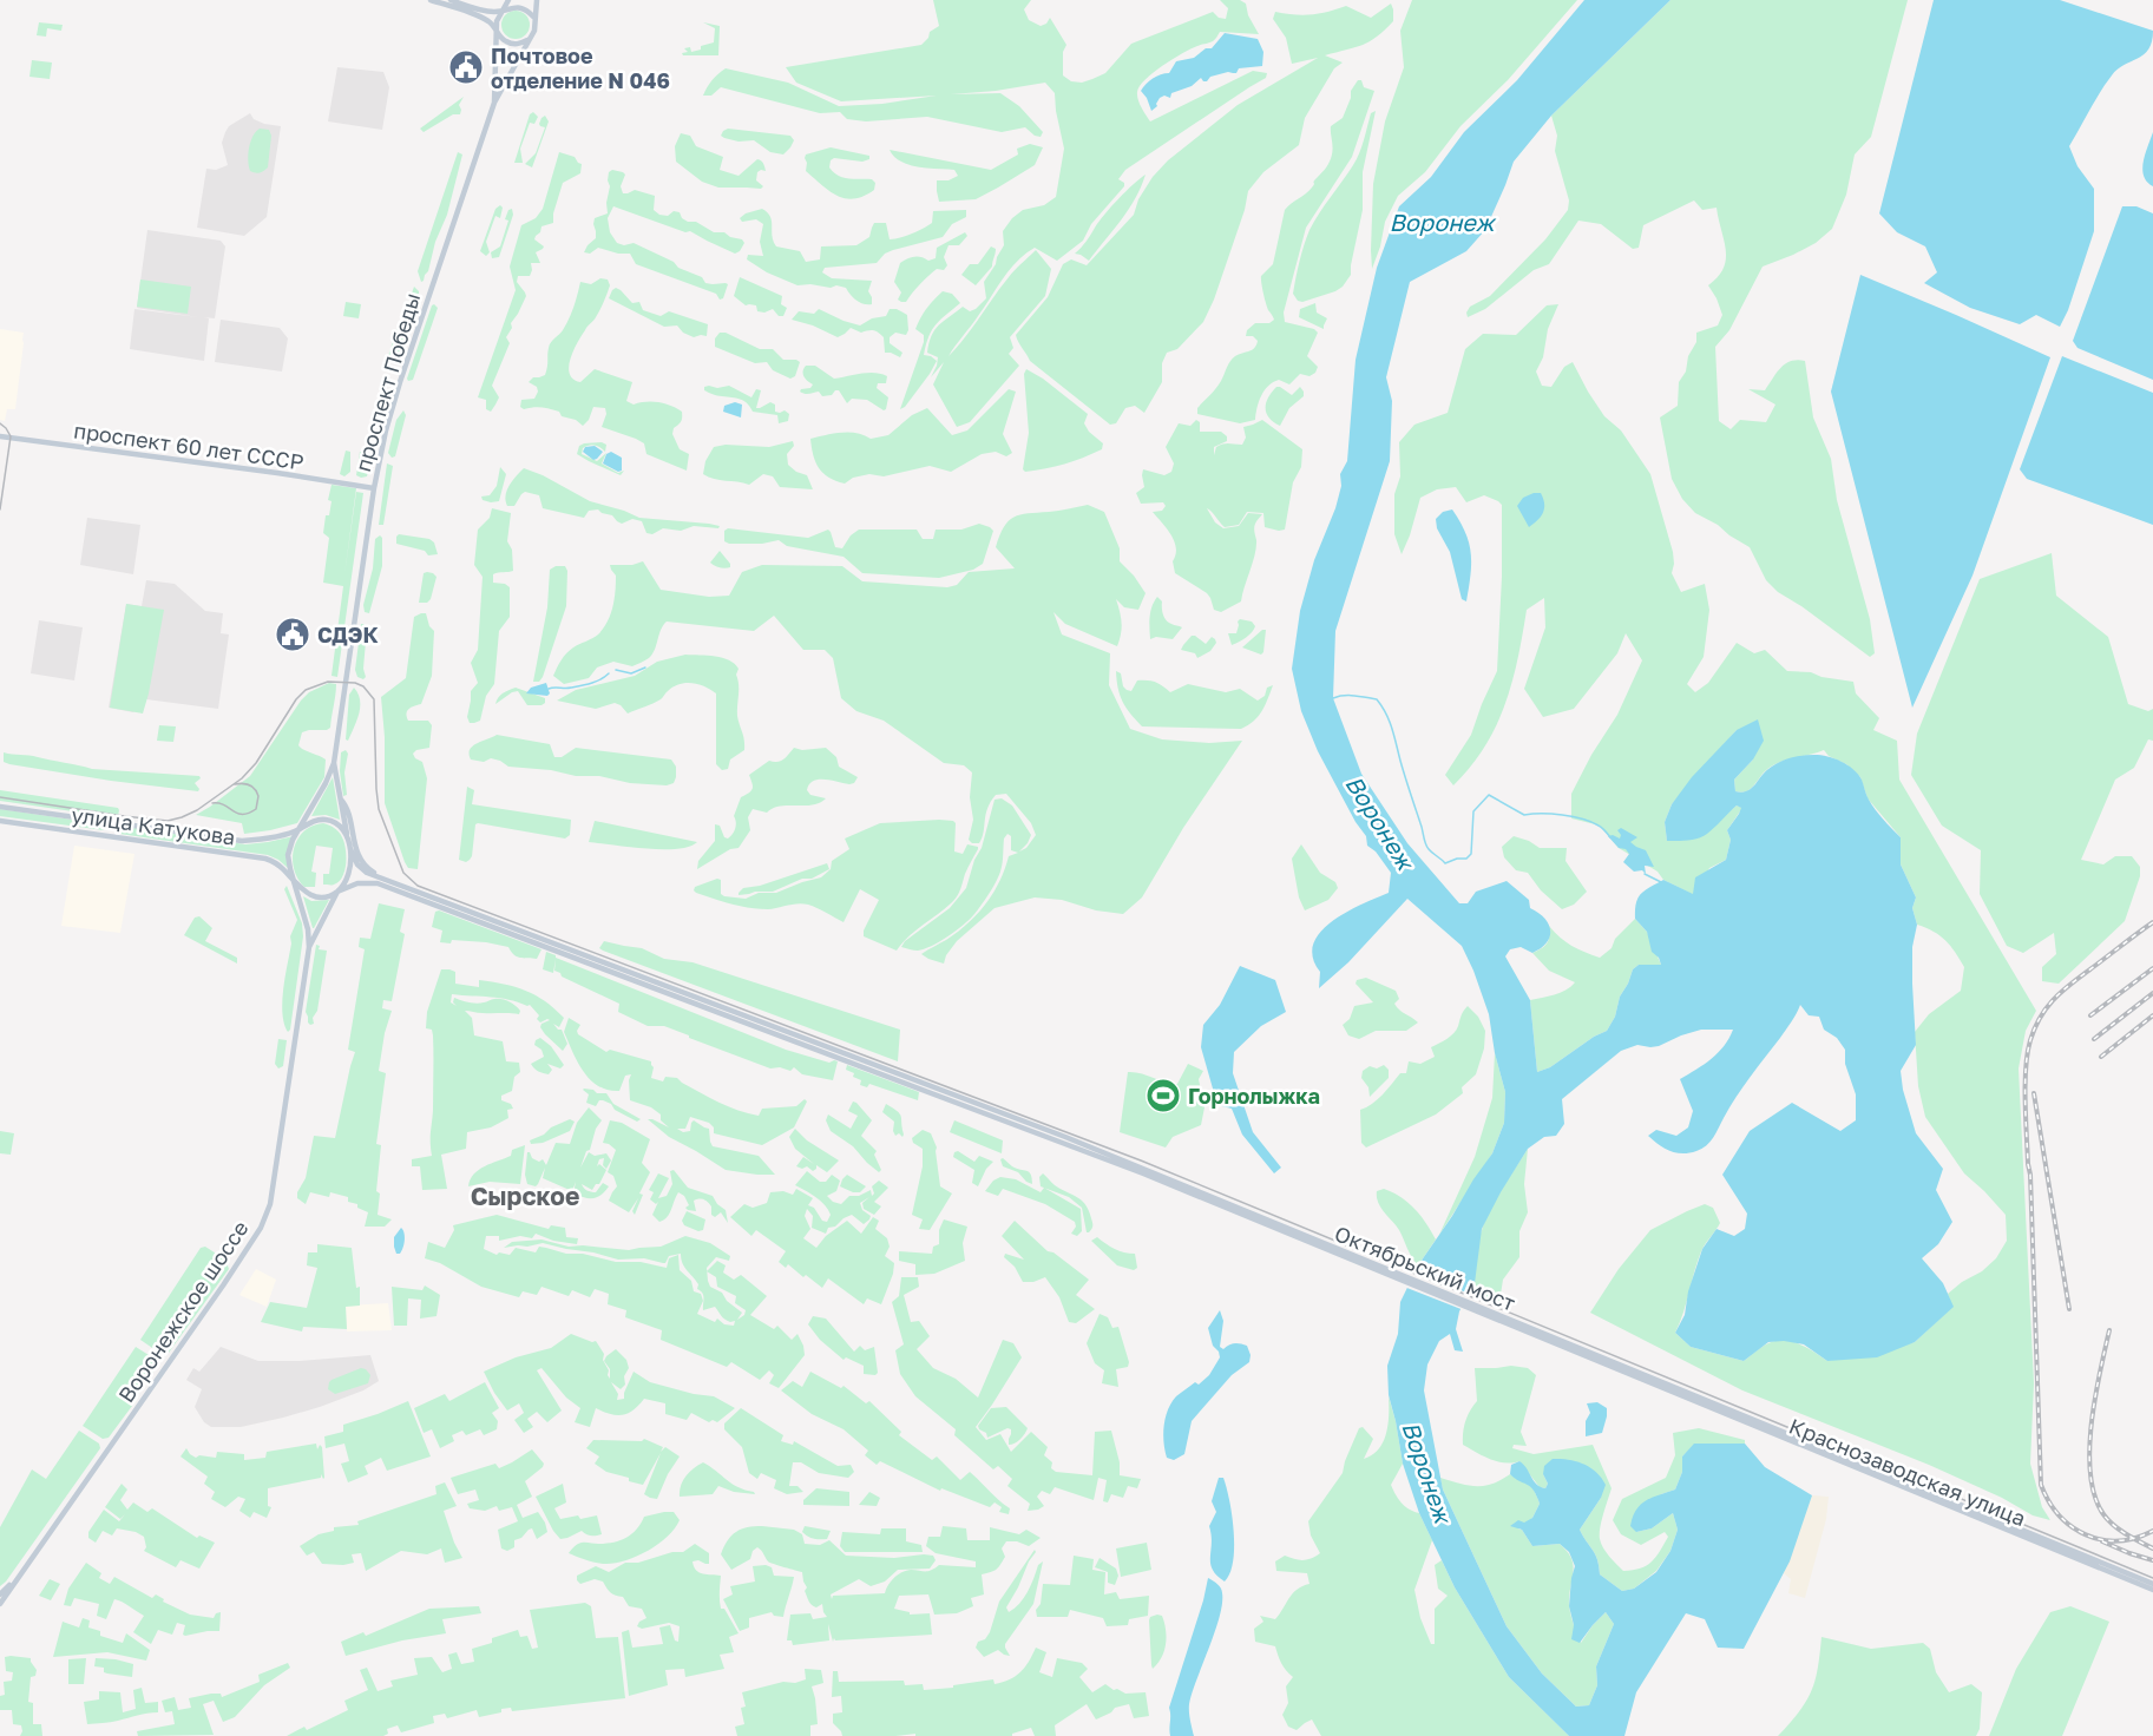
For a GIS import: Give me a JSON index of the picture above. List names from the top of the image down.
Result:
{
  "streets": {
    "main road": [
      "проспект Победы",
      "проспект 60 лет СССР",
      "улица Катукова",
      "Октябрьский мост",
      "Воронежское шоссе",
      "Краснозаводская улица"
    ]
  },
  "crossings": [
    ["проспект Победы", "проспект 60 лет СССР"],
    ["Октябрьский мост", "Краснозаводская улица"]
  ],
  "districts": ["Сырское"],
  "water": ["Воронеж"],
  "places": {
    "public building": ["Почтовое отделение N 046", "СДЭК"],
    "sports": ["Горнолыжка"]
  }
}
